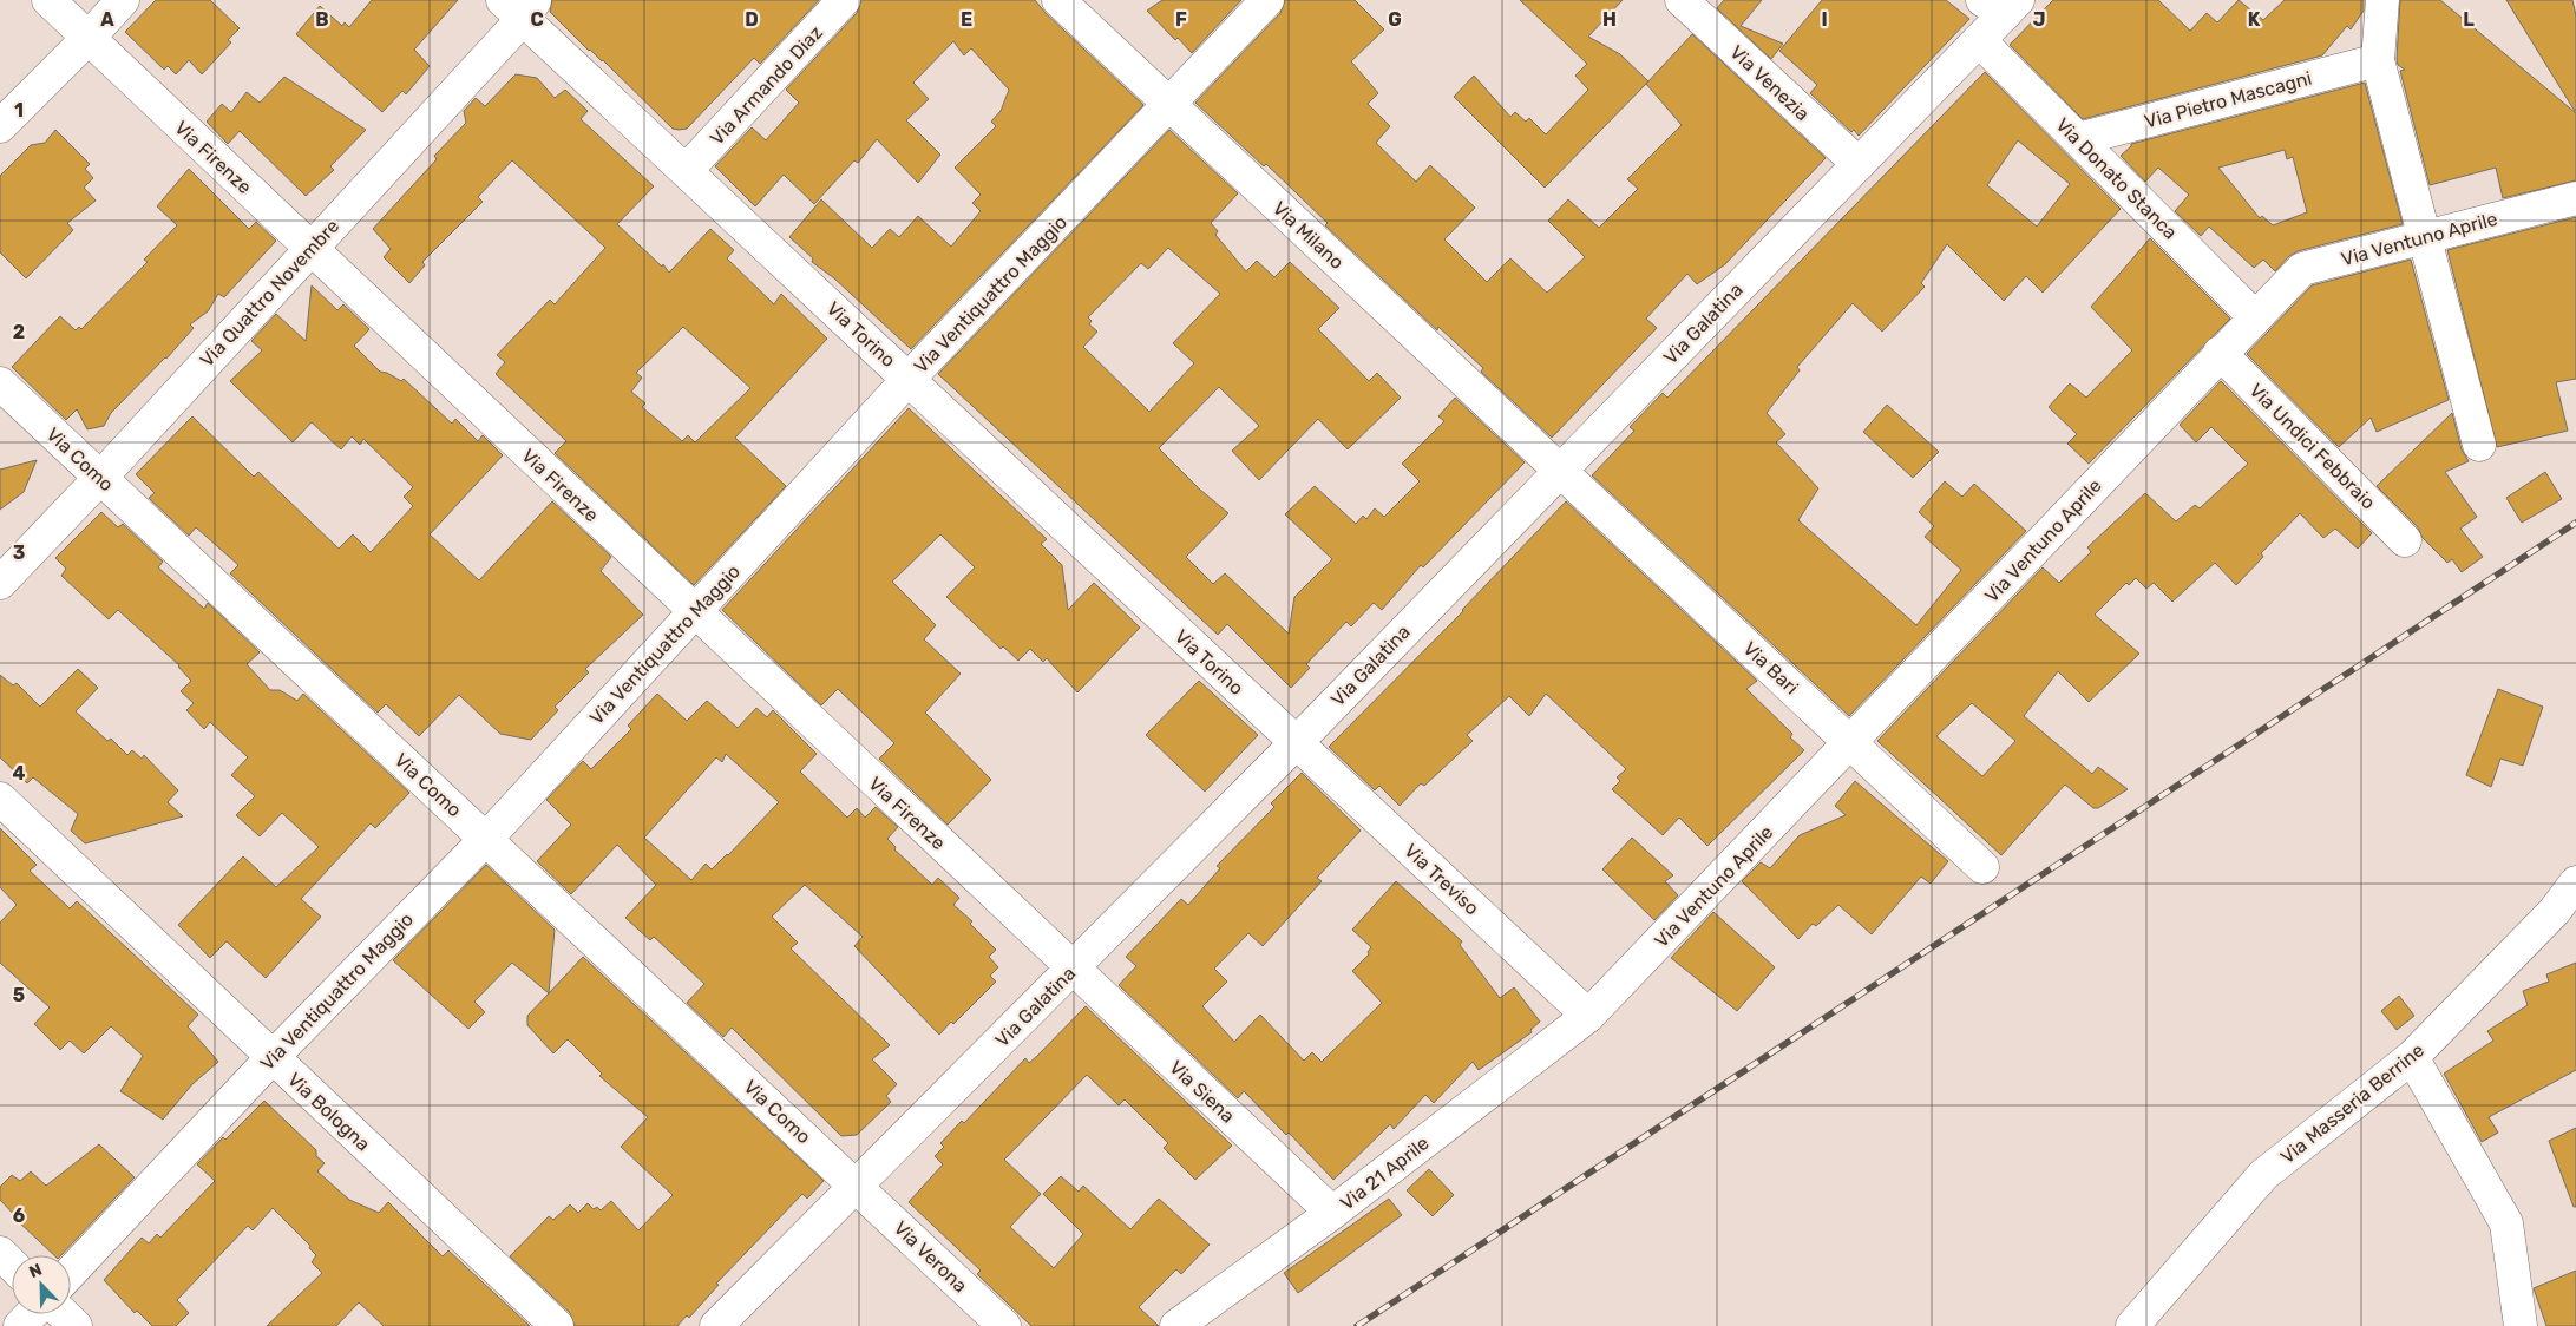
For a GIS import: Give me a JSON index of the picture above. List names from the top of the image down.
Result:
{
  "streets": {
    "street": [
      "Via Venezia",
      "Via Armando Diaz",
      "Via Pietro Mascagni",
      "Via Firenze",
      "Via Donato Stanca",
      "Via Milano",
      "Via Ventuno Aprile",
      "Via Quattro Novembre",
      "Via Ventiquattro Maggio",
      "Via Galatina",
      "Via Torino",
      "Via Undici Febbraio",
      "Via Como",
      "Via Bari",
      "Via Treviso",
      "Via Siena",
      "Via Masseria Berrine",
      "Via Bologna",
      "Via 21 Aprile",
      "Via Verona"
    ]
  },
  "crossings": [
    ["Via Venezia", "Via Galatina"],
    ["Via Armando Diaz", "Via Torino"],
    ["Via Pietro Mascagni", "Via Donato Stanca"],
    ["Via Firenze", "Via Quattro Novembre"],
    ["Via Firenze", "Via Ventiquattro Maggio"],
    ["Via Firenze", "Via Galatina"],
    ["Via Firenze", "Via Siena"],
    ["Via Donato Stanca", "Via Ventuno Aprile"],
    ["Via Donato Stanca", "Via Galatina"],
    ["Via Milano", "Via Ventiquattro Maggio"],
    ["Via Milano", "Via Galatina"],
    ["Via Milano", "Via Bari"],
    ["Via Ventuno Aprile", "Via Undici Febbraio"],
    ["Via Ventuno Aprile", "Via Bari"],
    ["Via Ventuno Aprile", "Via Treviso"],
    ["Via Ventuno Aprile", "Via 21 Aprile"],
    ["Via Quattro Novembre", "Via Torino"],
    ["Via Quattro Novembre", "Via Como"],
    ["Via Ventiquattro Maggio", "Via Torino"],
    ["Via Ventiquattro Maggio", "Via Como"],
    ["Via Ventiquattro Maggio", "Via Bologna"],
    ["Via Galatina", "Via Torino"],
    ["Via Galatina", "Via Como"],
    ["Via Galatina", "Via Bari"],
    ["Via Galatina", "Via Treviso"],
    ["Via Galatina", "Via Siena"],
    ["Via Galatina", "Via Verona"],
    ["Via Torino", "Via Treviso"],
    ["Via Como", "Via Verona"],
    ["Via Treviso", "Via 21 Aprile"],
    ["Via Siena", "Via 21 Aprile"]
  ],
  "north": "top left",
  "grid": {
    "columns": [
      "A",
      "B",
      "C",
      "D",
      "E",
      "F",
      "G",
      "H",
      "I",
      "J",
      "K",
      "L"
    ],
    "rows": [
      "1",
      "2",
      "3",
      "4",
      "5",
      "6"
    ]
  }
}
